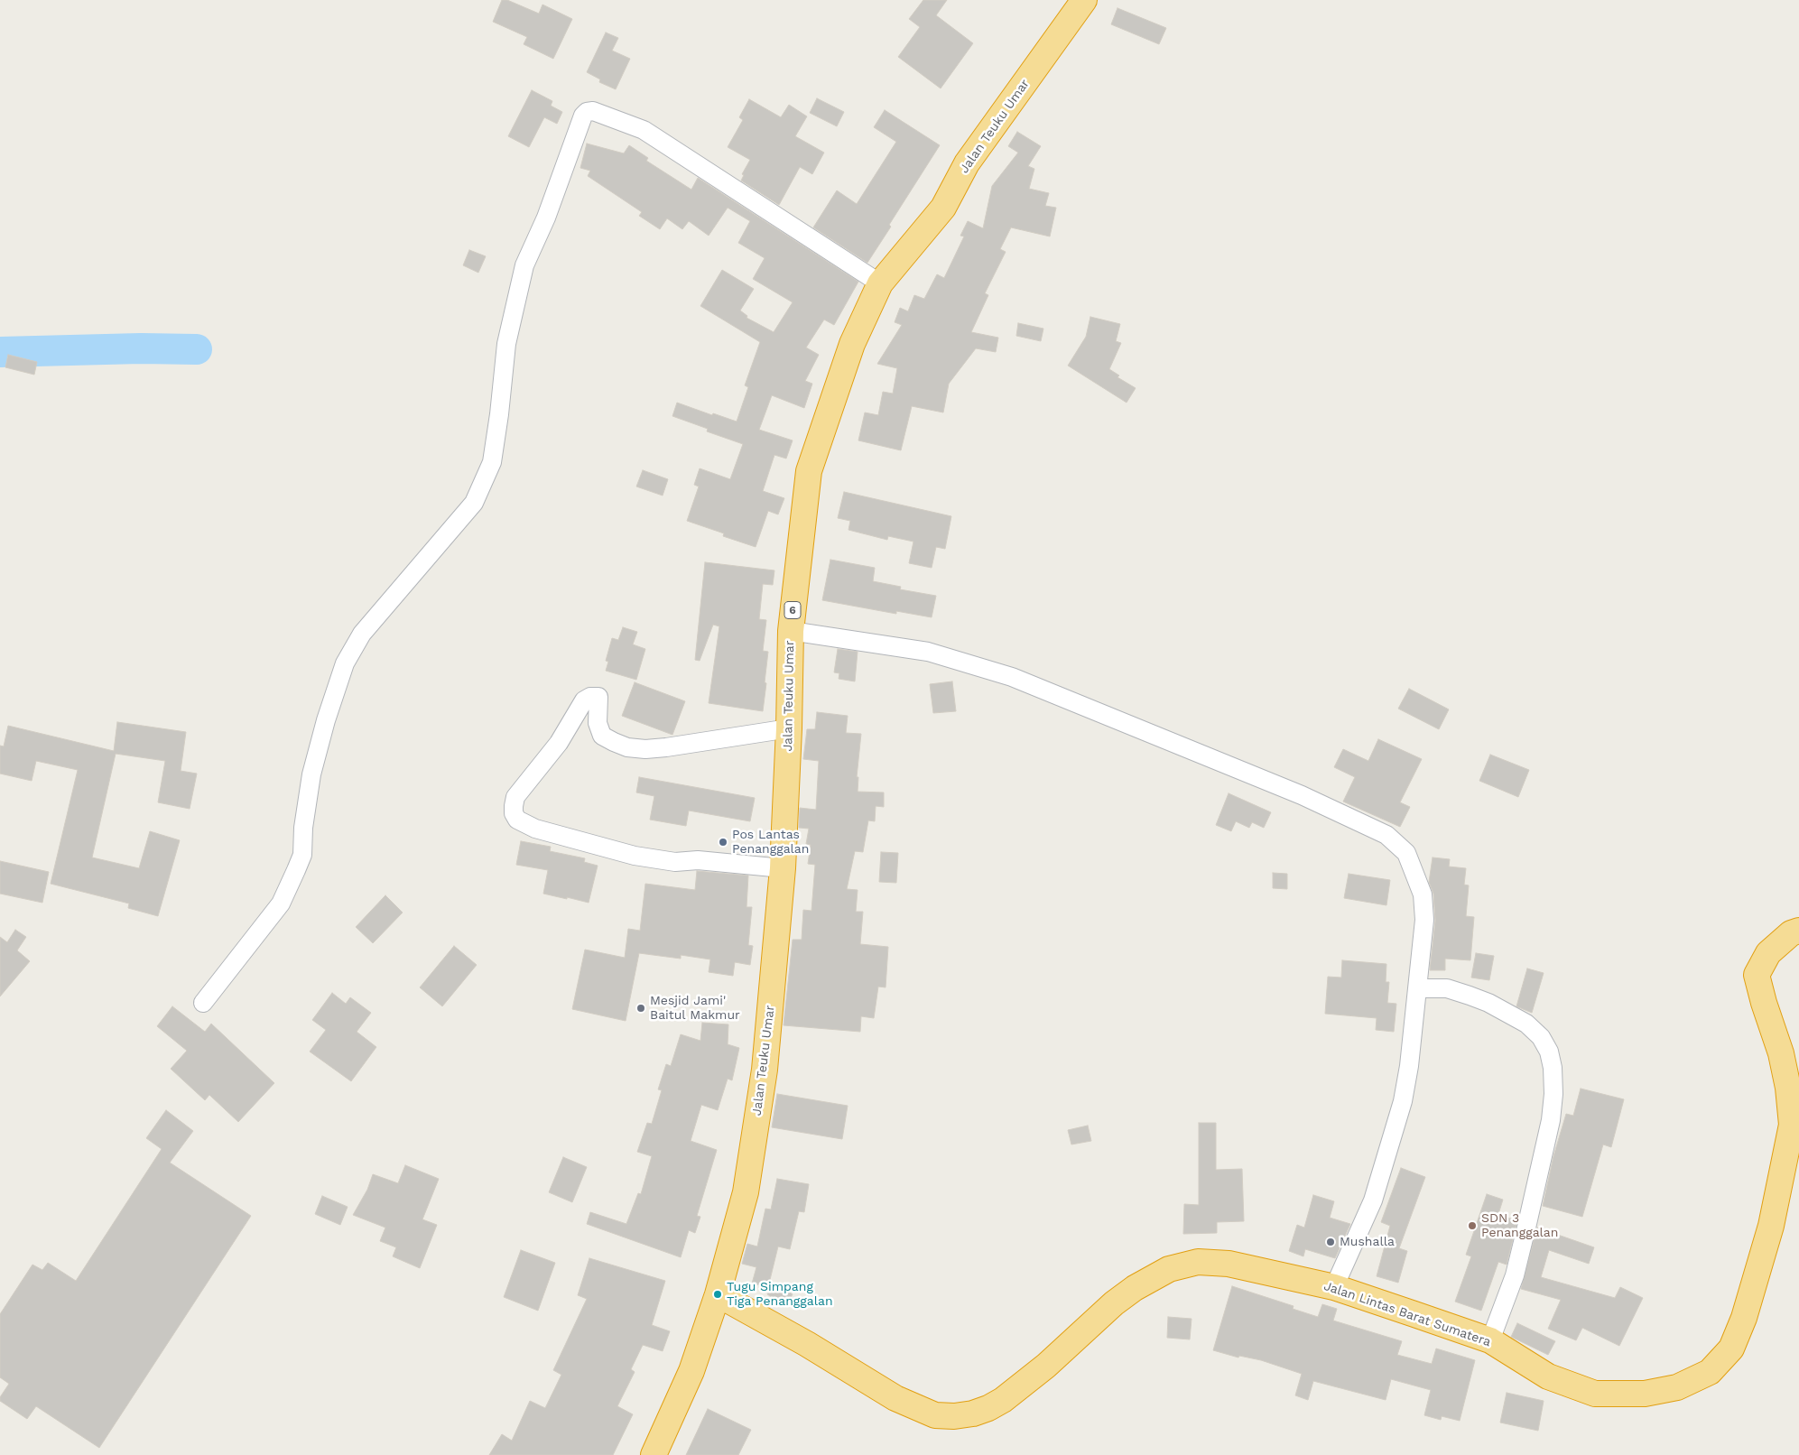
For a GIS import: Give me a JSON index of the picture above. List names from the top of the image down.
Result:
{
  "streets": {
    "highway": ["Jalan Teuku Umar", "6", "Jalan Lintas Barat Sumatera"]
  },
  "crossings": [
    ["Jalan Teuku Umar", "Jalan Lintas Barat Sumatera"]
  ],
  "places": [
    "Pos Lantas Penanggalan",
    "Mesjid Jami' Baitul Makmur",
    "SDN 3 Penanggalan",
    "Mushalla",
    "Tugu Simpang Tiga Penanggalan"
  ]
}
